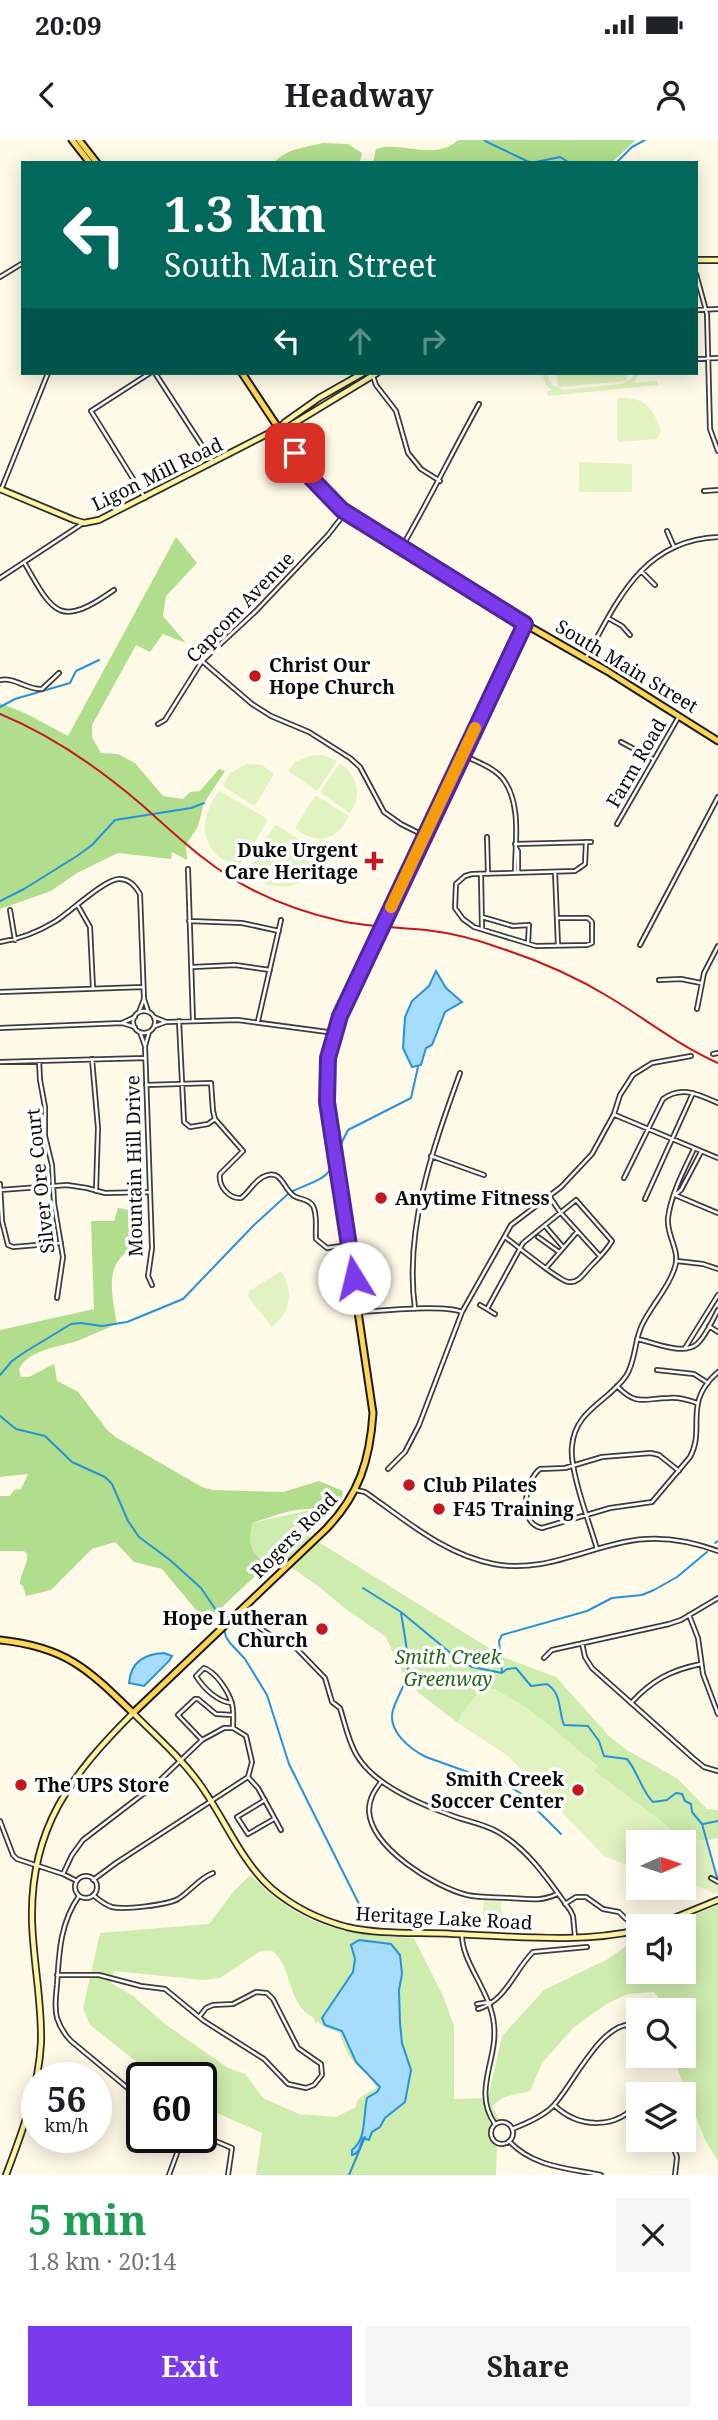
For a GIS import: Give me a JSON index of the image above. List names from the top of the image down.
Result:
{
  "streets": {
    "main road": [
      "Ligon Mill Road",
      "South Main Street",
      "Rogers Road",
      "Heritage Lake Road"
    ],
    "street": [
      "Capcom Avenue",
      "Farm Road",
      "Mountain Hill Drive",
      "Silver Ore Court"
    ]
  },
  "crossings": [
    ["Ligon Mill Road", "South Main Street"],
    ["Capcom Avenue", "South Main Street"],
    ["South Main Street", "Farm Road"],
    ["South Main Street", "Rogers Road"],
    ["Rogers Road", "Heritage Lake Road"]
  ],
  "parks": ["Smith Creek Greenway"],
  "places": {
    "other": [
      "Christ Our Hope Church",
      "Anytime Fitness",
      "Club Pilates",
      "F45 Training",
      "Hope Lutheran Church",
      "The UPS Store",
      "Smith Creek Soccer Center"
    ],
    "health": ["Duke Urgent Care Heritage"]
  },
  "north": "right",
  "page": {
    "status": "20:09",
    "header": "Headway",
    "turn": ["1.3 km", "South Main Street"],
    "speed": "56 km/h",
    "limit": "60",
    "heading": ["5 min", "1.8 km · 20:14"],
    "buttons": ["Exit", "Share"]
  }
}
